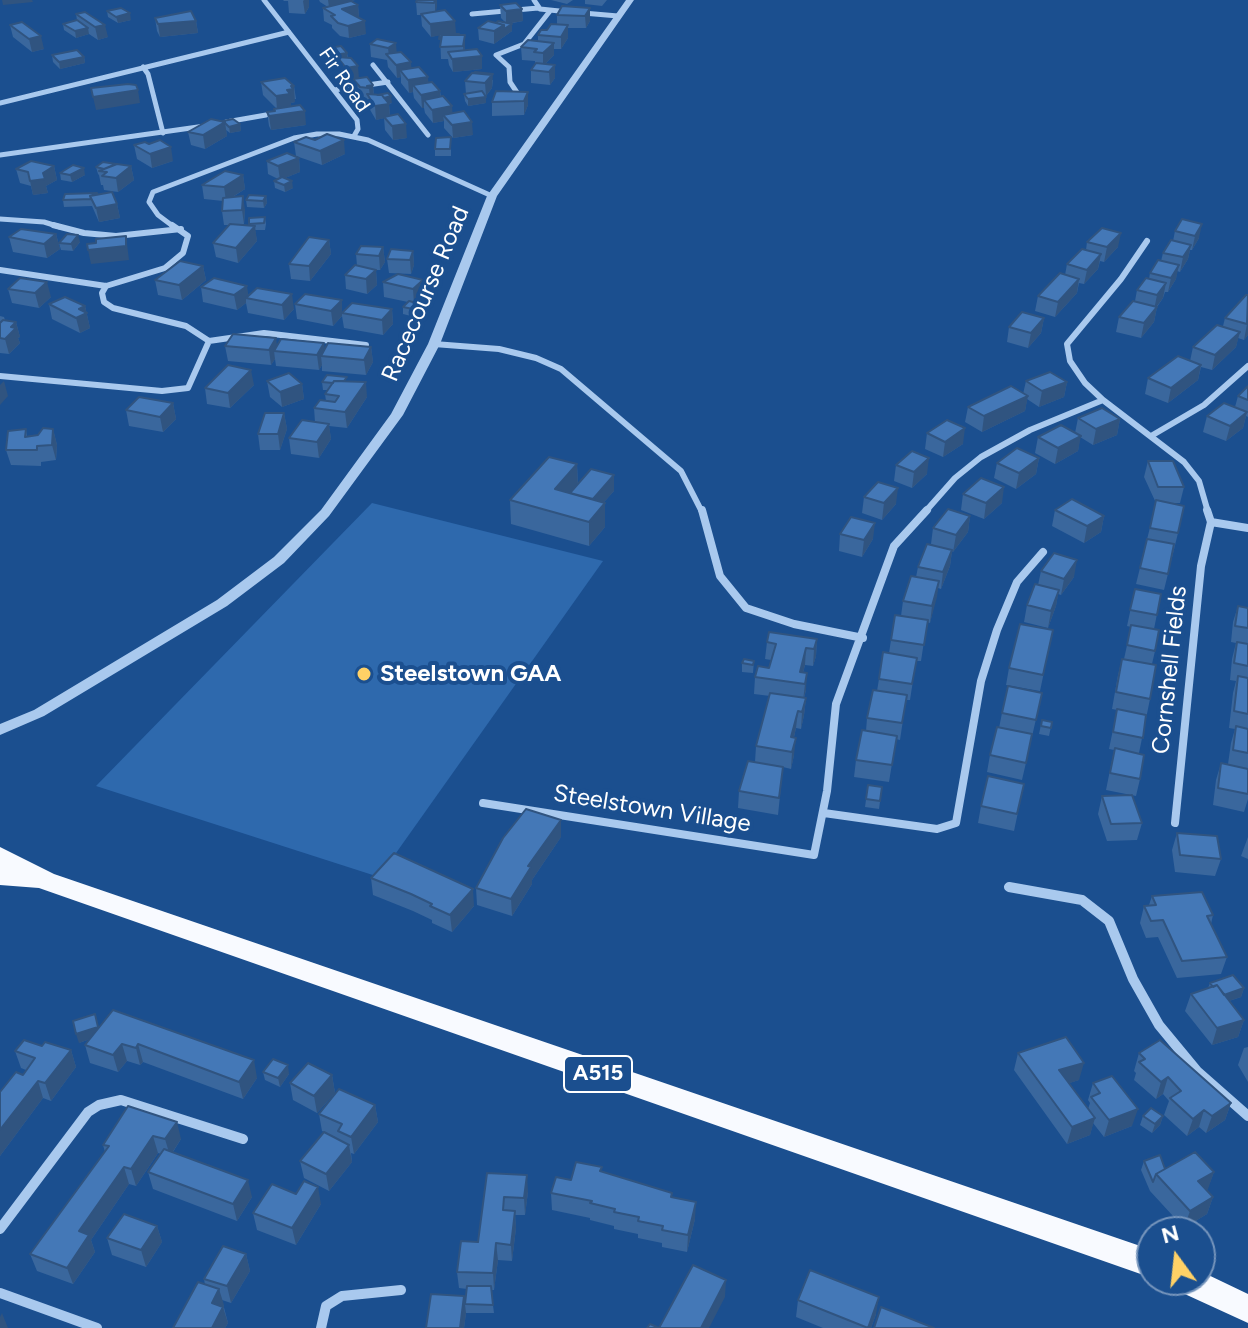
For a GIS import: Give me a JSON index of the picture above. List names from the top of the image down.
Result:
{
  "streets": {
    "highway": ["A515"],
    "street": [
      "Fir Road",
      "Racecourse Road",
      "Cornshell Fields",
      "Steelstown Village"
    ]
  },
  "crossings": [
    ["Fir Road", "Racecourse Road"]
  ],
  "places": ["Steelstown GAA"],
  "north": "top"
}
